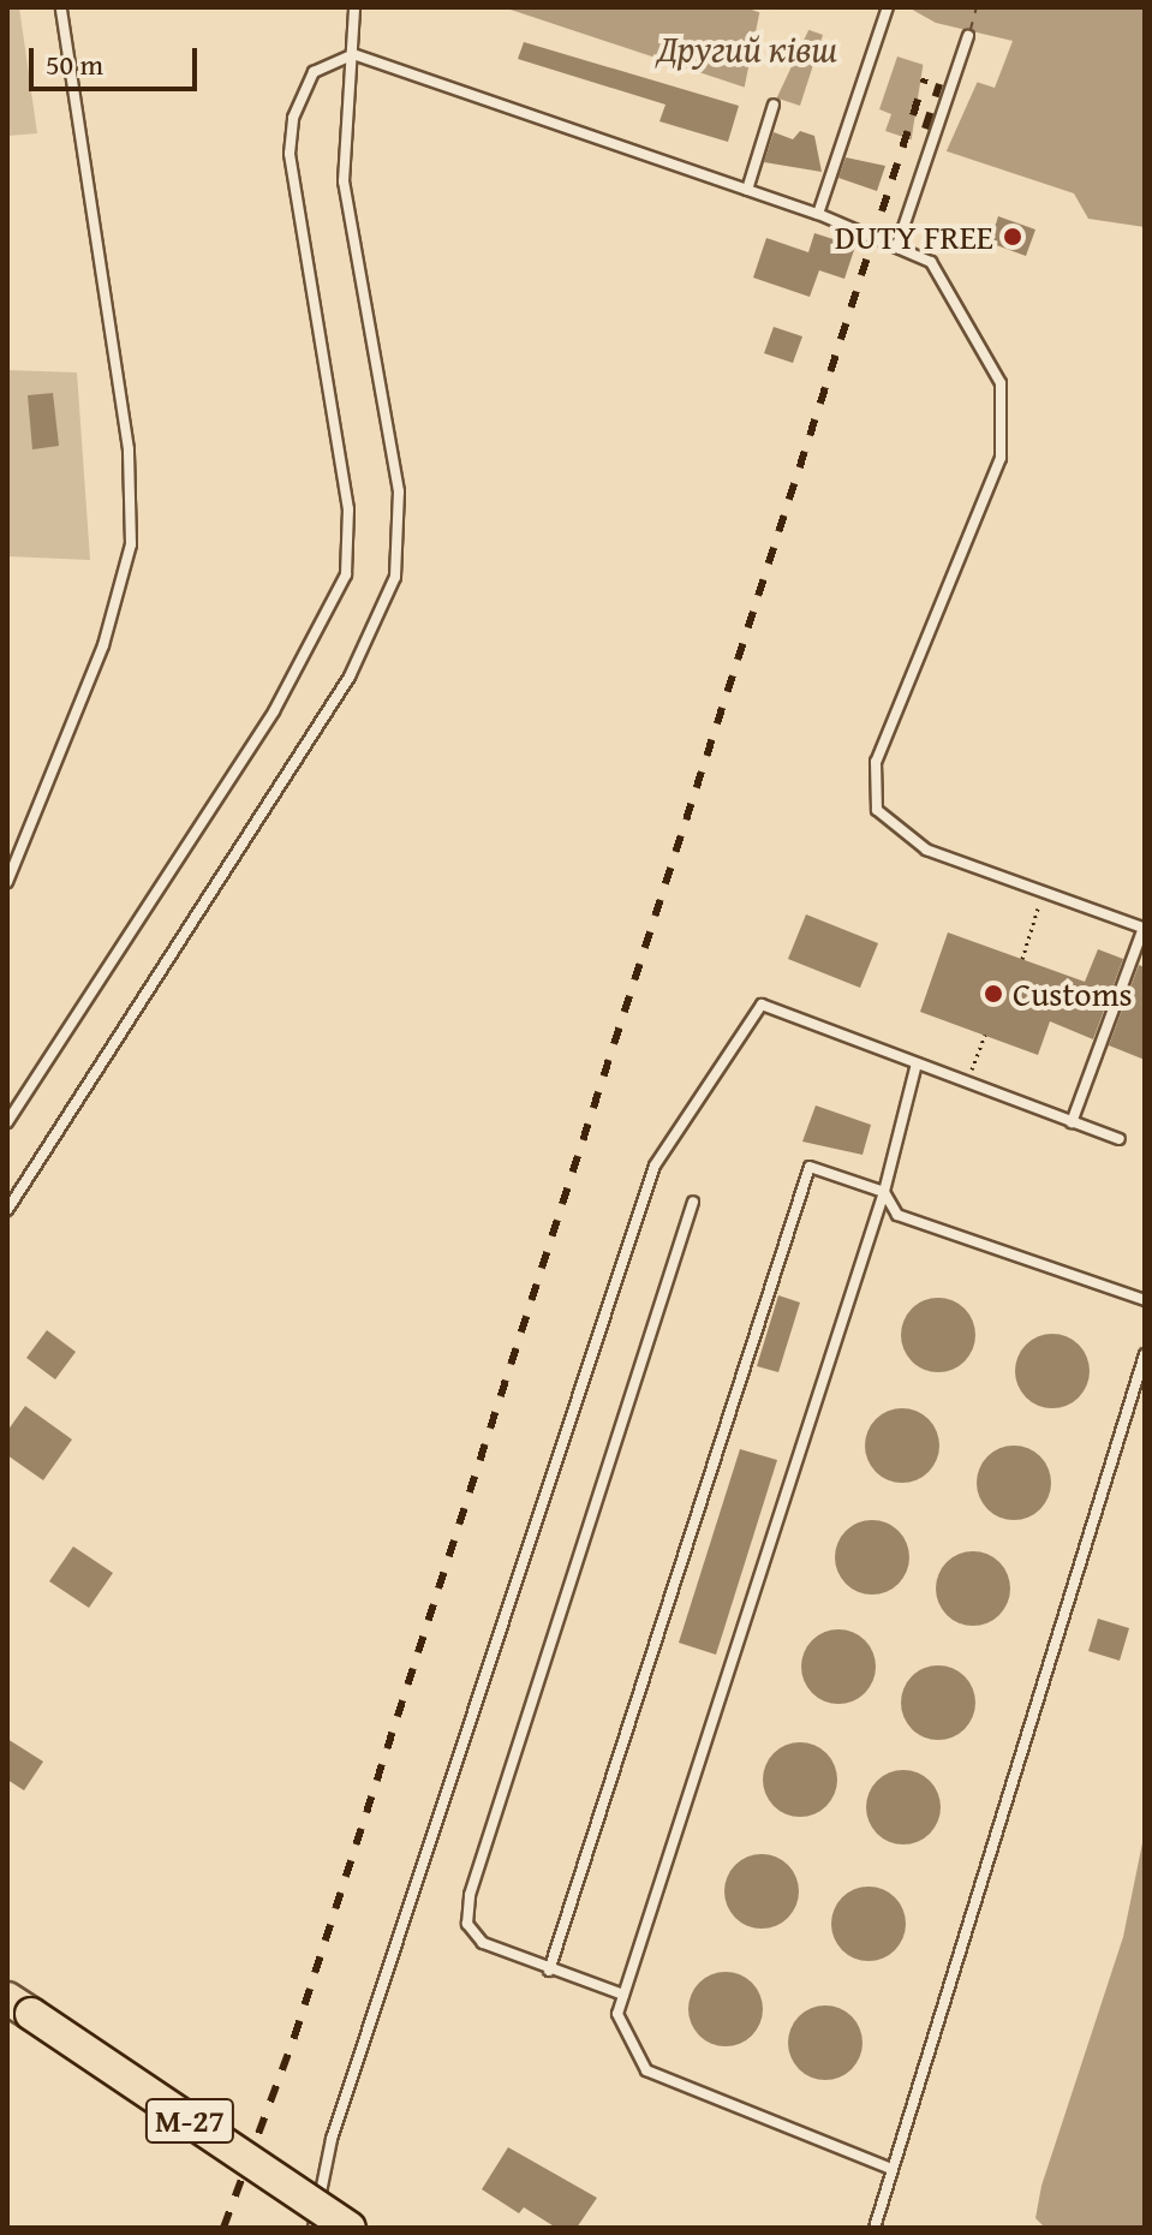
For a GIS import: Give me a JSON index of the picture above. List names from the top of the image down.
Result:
{
  "streets": {
    "main road": ["М-27"]
  },
  "water": ["Другий ківш"],
  "places": ["DUTY FREE", "Customs"],
  "scale_bar": "50 m"
}
